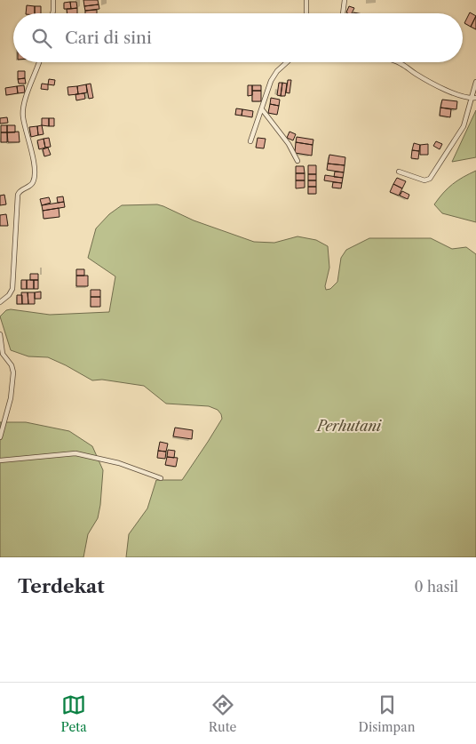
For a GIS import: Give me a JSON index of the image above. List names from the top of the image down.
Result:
{
  "parks": ["Perhutani"],
  "page": {
    "search": "Cari di sini",
    "heading": ["Terdekat", "0 hasil"],
    "nav": ["Peta", "Rute", "Disimpan"]
  }
}
